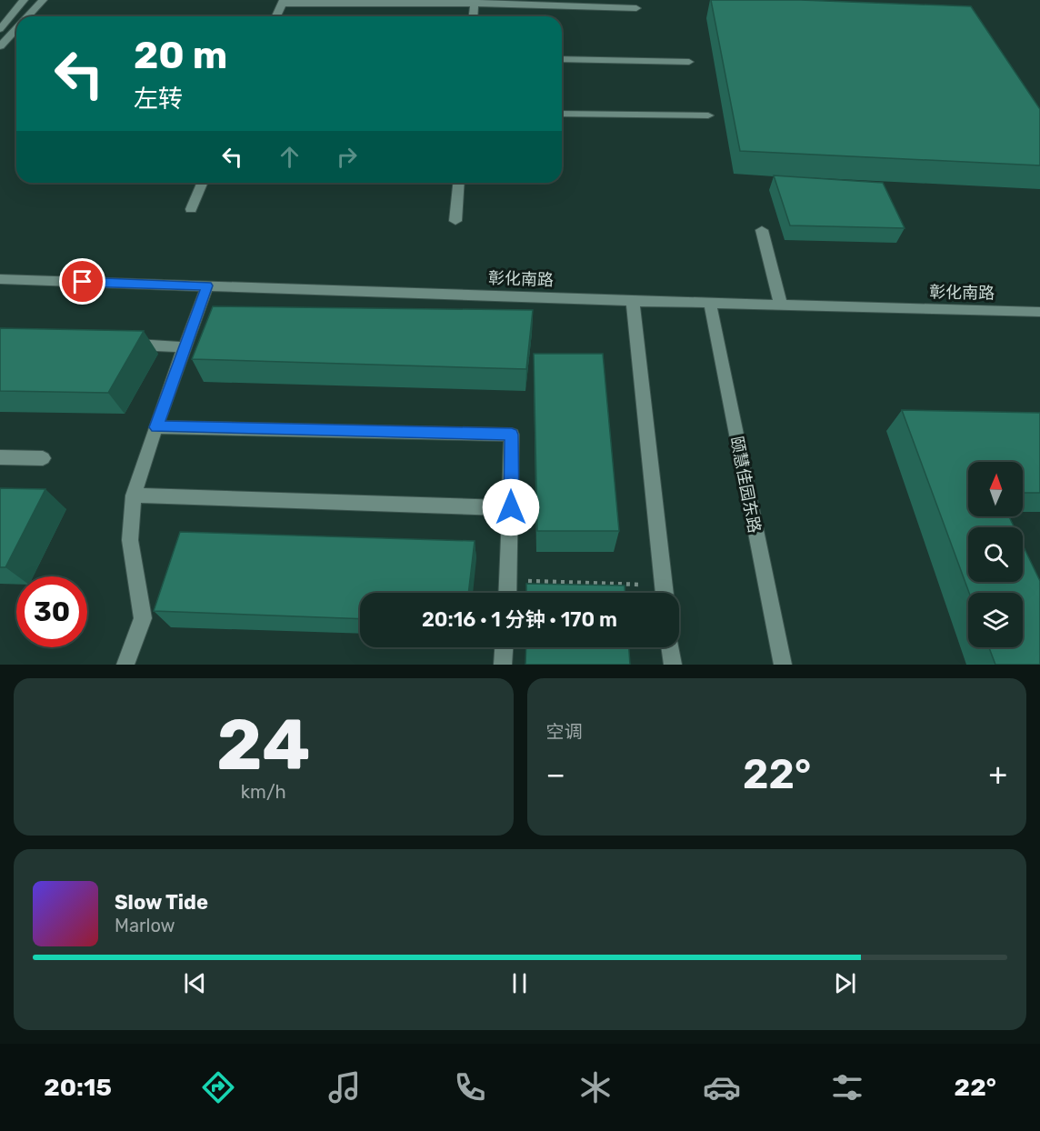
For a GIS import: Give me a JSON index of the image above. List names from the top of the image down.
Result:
{
  "streets": {
    "street": ["彰化南路", "颐慧佳园东路"]
  },
  "crossings": [
    ["彰化南路", "颐慧佳园东路"]
  ],
  "north": "top",
  "page": {
    "turn": ["20 m", "左转"],
    "limit": "30",
    "trip": "20:16 · 1 分钟 · 170 m",
    "tile": [
      ["24", "km/h"],
      "空调"
    ],
    "heat": ["−", "22°", "+"],
    "song": ["Slow Tide", "Marlow"],
    "tabs": ["20:15", "22°"]
  }
}
